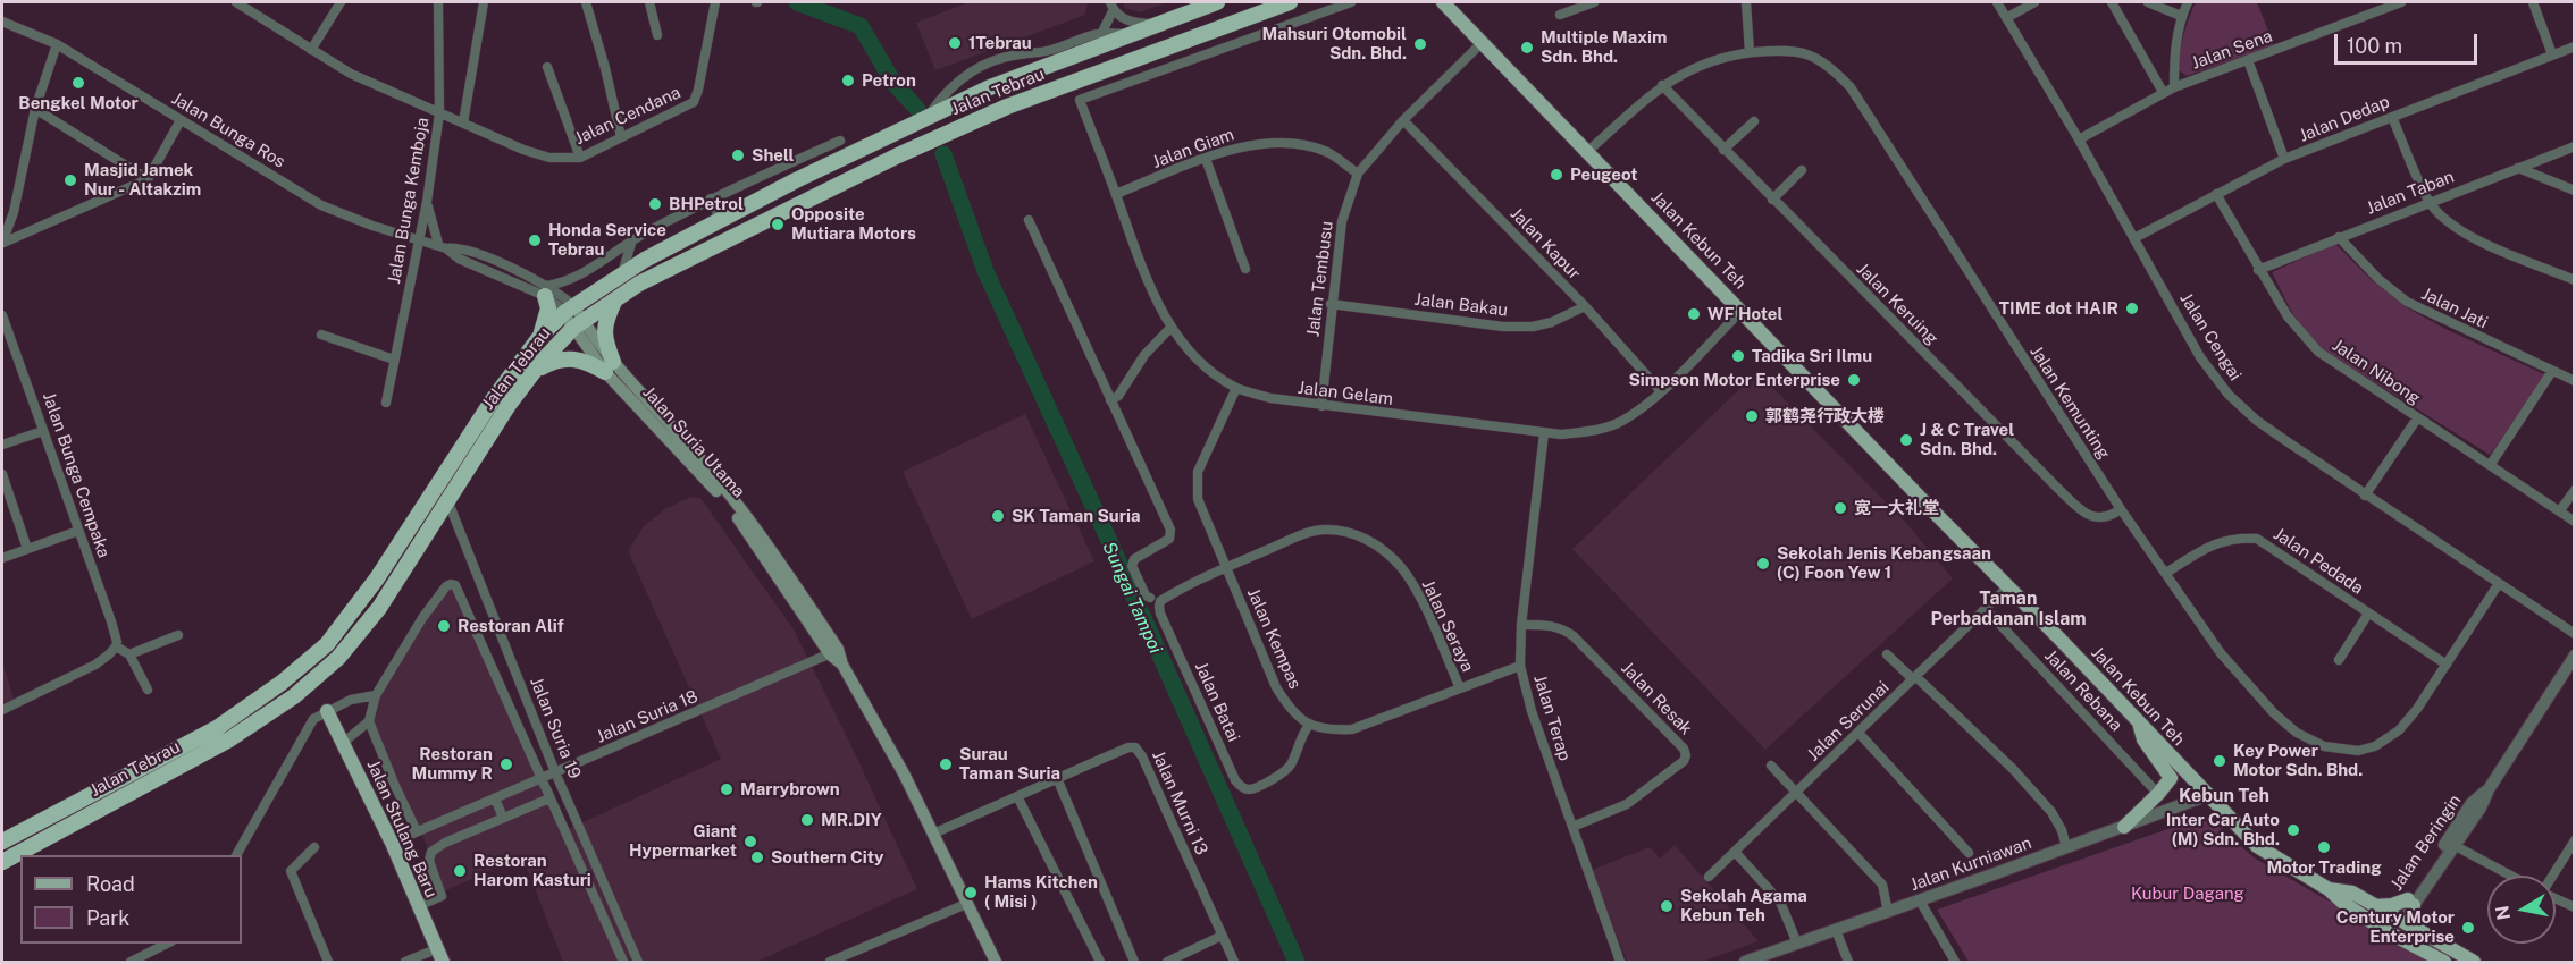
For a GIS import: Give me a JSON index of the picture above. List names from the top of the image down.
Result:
{
  "streets": {
    "highway": ["Jalan Tebrau"],
    "main road": ["Jalan Kebun Teh", "Jalan Suria Utama", "Jalan Stulang Baru"],
    "street": [
      "Jalan Sena",
      "Jalan Cendana",
      "Jalan Dedap",
      "Jalan Bunga Ros",
      "Jalan Giam",
      "Jalan Taban",
      "Jalan Bunga Kemboja",
      "Jalan Kapur",
      "Jalan Tembusu",
      "Jalan Keruing",
      "Jalan Bakau",
      "Jalan Jati",
      "Jalan Cengai",
      "Jalan Nibong",
      "Jalan Gelam",
      "Jalan Kemunting",
      "Jalan Bunga Cempaka",
      "Jalan Pedada",
      "Jalan Seraya",
      "Jalan Kempas",
      "Jalan Rebana",
      "Jalan Resak",
      "Jalan Batai",
      "Jalan Suria 18",
      "Jalan Terap",
      "Jalan Serunai",
      "Jalan Suria 19",
      "Jalan Murni 13",
      "Jalan Beringin",
      "Jalan Kurniawan"
    ]
  },
  "crossings": [
    ["Jalan Sena", "Jalan Cengai"],
    ["Jalan Tebrau", "Jalan Bunga Ros"],
    ["Jalan Tebrau", "Jalan Suria Utama"],
    ["Jalan Tebrau", "Jalan Suria 19"],
    ["Jalan Cendana", "Jalan Bunga Kemboja"],
    ["Jalan Dedap", "Jalan Cengai"],
    ["Jalan Dedap", "Jalan Nibong"],
    ["Jalan Bunga Ros", "Jalan Bunga Kemboja"],
    ["Jalan Bunga Ros", "Jalan Suria Utama"],
    ["Jalan Giam", "Jalan Tembusu"],
    ["Jalan Giam", "Jalan Gelam"],
    ["Jalan Taban", "Jalan Jati"],
    ["Jalan Taban", "Jalan Nibong"],
    ["Jalan Kebun Teh", "Jalan Tembusu"],
    ["Jalan Kebun Teh", "Jalan Gelam"],
    ["Jalan Kebun Teh", "Jalan Kemunting"],
    ["Jalan Kebun Teh", "Jalan Serunai"],
    ["Jalan Kebun Teh", "Jalan Beringin"],
    ["Jalan Kebun Teh", "Jalan Kurniawan"],
    ["Jalan Kapur", "Jalan Tembusu"],
    ["Jalan Kapur", "Jalan Bakau"],
    ["Jalan Kapur", "Jalan Gelam"],
    ["Jalan Tembusu", "Jalan Bakau"],
    ["Jalan Tembusu", "Jalan Gelam"],
    ["Jalan Keruing", "Jalan Kemunting"],
    ["Jalan Cengai", "Jalan Kemunting"],
    ["Jalan Gelam", "Jalan Kempas"],
    ["Jalan Gelam", "Jalan Terap"],
    ["Jalan Kemunting", "Jalan Pedada"],
    ["Jalan Suria Utama", "Jalan Suria 18"],
    ["Jalan Suria Utama", "Jalan Murni 13"],
    ["Jalan Seraya", "Jalan Kempas"],
    ["Jalan Seraya", "Jalan Batai"],
    ["Jalan Kempas", "Jalan Batai"],
    ["Jalan Rebana", "Jalan Serunai"],
    ["Jalan Resak", "Jalan Terap"],
    ["Jalan Suria 18", "Jalan Suria 19"],
    ["Jalan Suria 18", "Jalan Stulang Baru"]
  ],
  "districts": ["Taman Perbadanan Islam", "Kebun Teh"],
  "water": ["Sungai Tampoi"],
  "parks": ["Kubur Dagang"],
  "places": [
    "1Tebrau",
    "Mahsuri Otomobil Sdn. Bhd.",
    "Multiple Maxim Sdn. Bhd.",
    "Petron",
    "Bengkel Motor",
    "Shell",
    "Peugeot",
    "Masjid Jamek Nur - Altakzim",
    "BHPetrol",
    "Opposite Mutiara Motors",
    "Honda Service Tebrau",
    "TIME dot HAIR",
    "WF Hotel",
    "Tadika Sri Ilmu",
    "Simpson Motor Enterprise",
    "郭鹤尧行政大楼",
    "J & C Travel Sdn. Bhd.",
    "宽一大礼堂",
    "SK Taman Suria",
    "Sekolah Jenis Kebangsaan (C) Foon Yew 1",
    "Restoran Alif",
    "Key Power Motor Sdn. Bhd.",
    "Restoran Mummy R",
    "Surau Taman Suria",
    "Marrybrown",
    "MR.DIY",
    "Inter Car Auto (M) Sdn. Bhd.",
    "Giant Hypermarket",
    "Motor Trading",
    "Southern City",
    "Restoran Harom Kasturi",
    "Hams Kitchen ( Misi )",
    "Sekolah Agama Kebun Teh",
    "Century Motor Enterprise"
  ],
  "legend": ["Road", "Park"],
  "scale_bar": "100 m",
  "north": "left"
}
